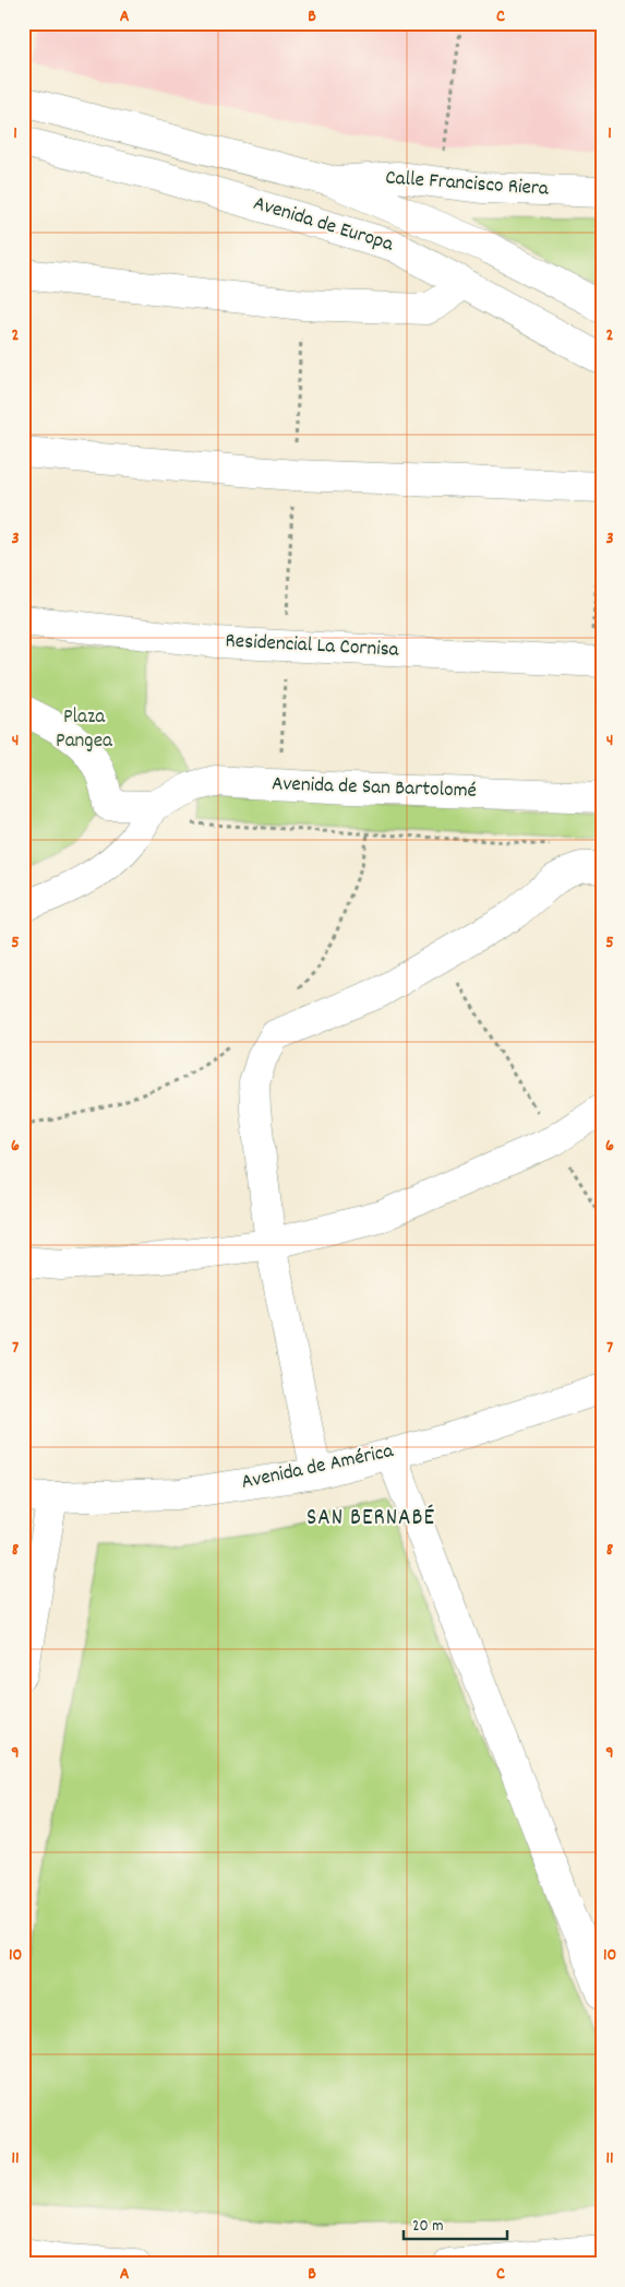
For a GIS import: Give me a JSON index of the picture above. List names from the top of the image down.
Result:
{
  "streets": {
    "street": [
      "Calle Francisco Riera",
      "Avenida de Europa",
      "Residencial La Cornisa",
      "Avenida de San Bartolomé",
      "Avenida de América"
    ]
  },
  "crossings": [
    ["Calle Francisco Riera", "Avenida de Europa"]
  ],
  "districts": ["SAN BERNABÉ"],
  "parks": ["Plaza Pangea"],
  "scale_bar": "20 m",
  "grid": {
    "columns": ["A", "B", "C"],
    "rows": [
      "1",
      "2",
      "3",
      "4",
      "5",
      "6",
      "7",
      "8",
      "9",
      "10",
      "11"
    ]
  }
}
